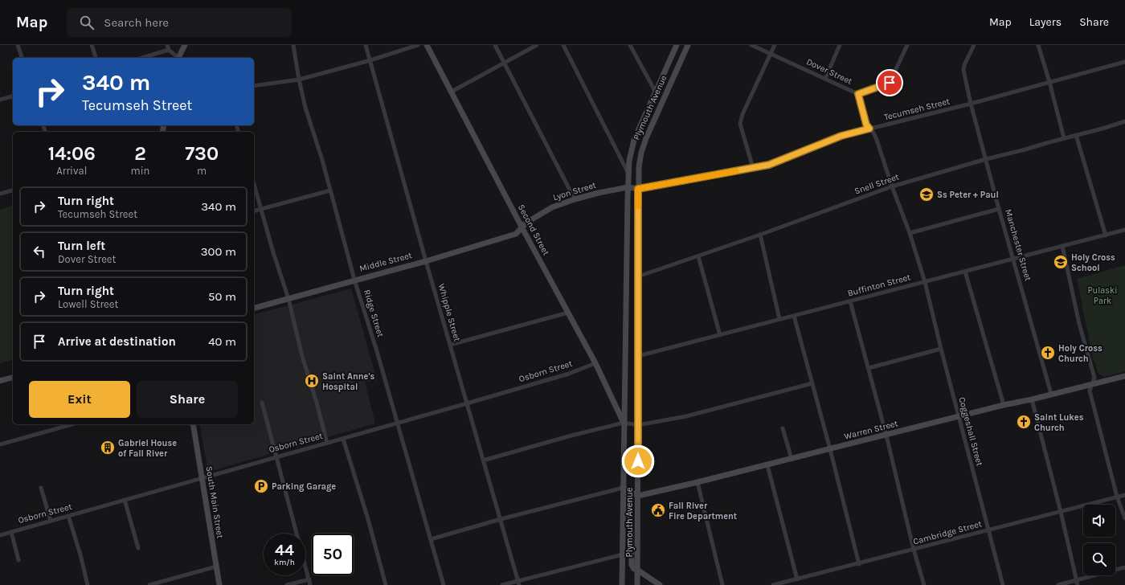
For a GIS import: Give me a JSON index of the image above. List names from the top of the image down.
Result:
{
  "streets": {
    "main road": [
      "Plymouth Avenue",
      "Lyon Street",
      "Second Street",
      "Middle Street",
      "Warren Street",
      "South Main Street"
    ],
    "street": [
      "Dover Street",
      "Tecumseh Street",
      "Snell Street",
      "Manchester Street",
      "Buffinton Street",
      "Whipple Street",
      "Ridge Street",
      "Osborn Street",
      "Coggeshall Street",
      "Cambridge Street"
    ]
  },
  "crossings": [
    ["Dover Street", "Tecumseh Street"],
    ["Dover Street", "Snell Street"],
    ["Dover Street", "Buffinton Street"],
    ["Dover Street", "Coggeshall Street"],
    ["Plymouth Avenue", "Tecumseh Street"],
    ["Plymouth Avenue", "Snell Street"],
    ["Plymouth Avenue", "Lyon Street"],
    ["Plymouth Avenue", "Second Street"],
    ["Plymouth Avenue", "Buffinton Street"],
    ["Plymouth Avenue", "Warren Street"],
    ["Tecumseh Street", "Lyon Street"],
    ["Tecumseh Street", "Manchester Street"],
    ["Snell Street", "Manchester Street"],
    ["Lyon Street", "Second Street"],
    ["Lyon Street", "Middle Street"],
    ["Second Street", "Middle Street"],
    ["Second Street", "Osborn Street"],
    ["Manchester Street", "Buffinton Street"],
    ["Manchester Street", "Warren Street"],
    ["Middle Street", "Whipple Street"],
    ["Middle Street", "Ridge Street"],
    ["Buffinton Street", "Coggeshall Street"],
    ["Whipple Street", "Osborn Street"],
    ["Ridge Street", "Osborn Street"],
    ["Osborn Street", "South Main Street"],
    ["Warren Street", "Coggeshall Street"],
    ["Coggeshall Street", "Cambridge Street"]
  ],
  "parks": ["Pulaski Park"],
  "places": {
    "school or university": ["Ss Peter + Paul", "Holy Cross School"],
    "church": ["Holy Cross Church", "Saint Lukes Church"],
    "hospital": ["Saint Anne's Hospital"],
    "building": ["Gabriel House of Fall River"],
    "parking": ["Parking Garage"],
    "public building": ["Fall River Fire Department"]
  },
  "page": {
    "header": "Map",
    "search": "Search here",
    "nav": ["Map", "Layers", "Share"],
    "turn": ["340 m", "Tecumseh Street"],
    "eta": [
      "14:06",
      "Arrival",
      "2",
      "min",
      "730",
      "m"
    ],
    "list": [
      {
        "name": "Turn right",
        "note": "Tecumseh Street",
        "value": "340 m"
      },
      {
        "name": "Turn left",
        "note": "Dover Street",
        "value": "300 m"
      },
      {
        "name": "Turn right",
        "note": "Lowell Street",
        "value": "50 m"
      },
      {
        "name": "Arrive at destination",
        "value": "40 m"
      }
    ],
    "buttons": ["Exit", "Share"],
    "speed": "44 km/h",
    "limit": "50"
  }
}
